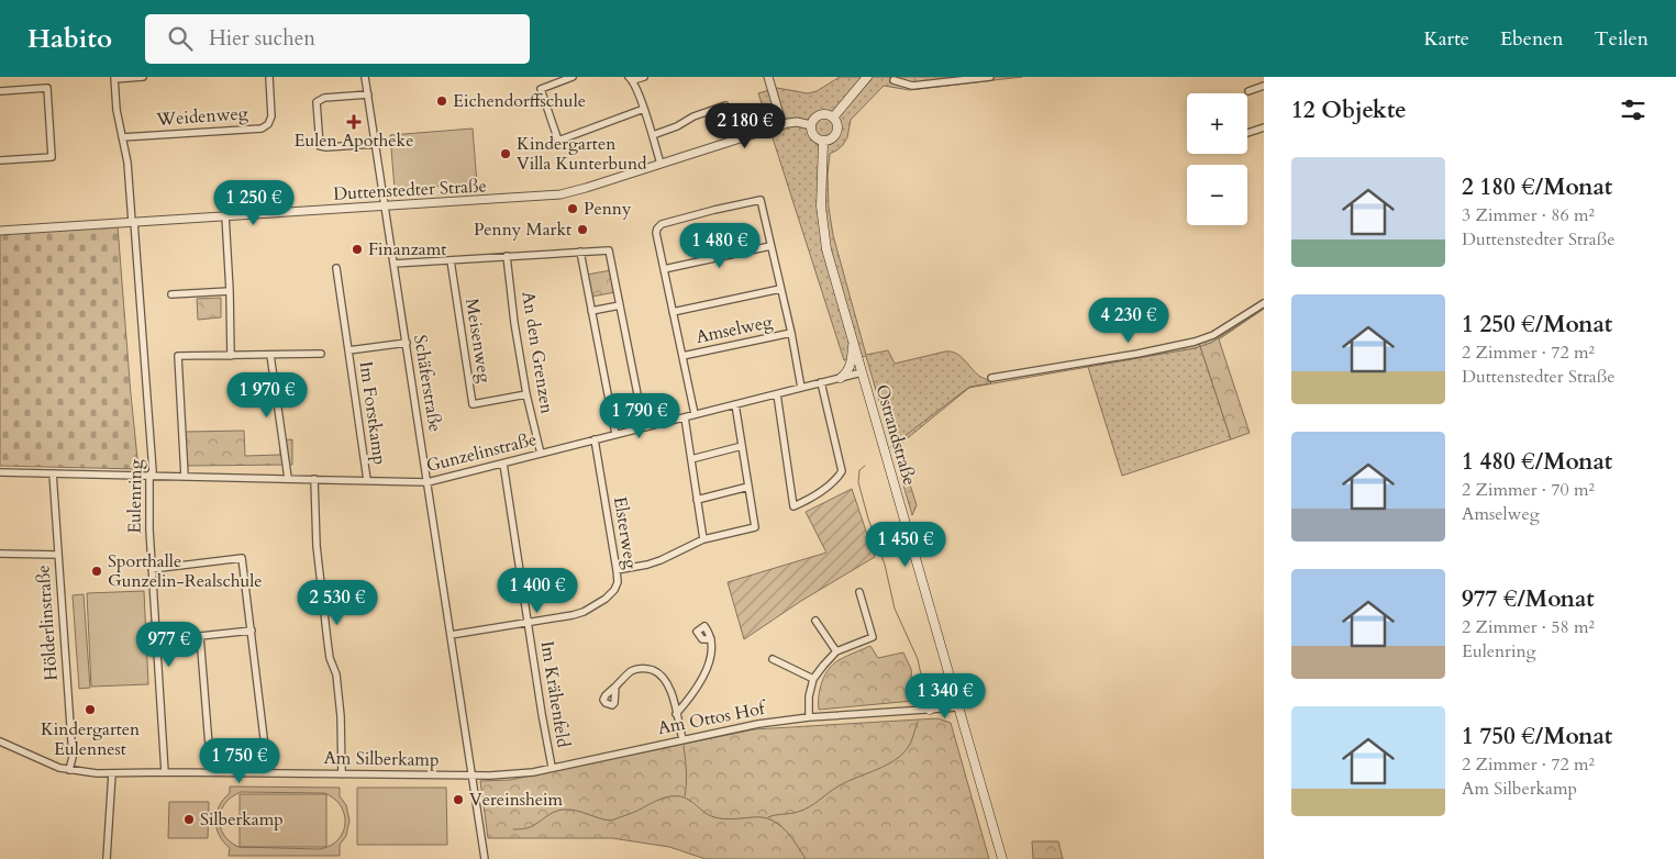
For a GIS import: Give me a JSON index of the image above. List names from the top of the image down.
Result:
{
  "streets": {
    "main road": ["Ostrandstraße"],
    "street": [
      "Weidenweg",
      "Duttenstedter Straße",
      "Amselweg",
      "Meisenweg",
      "An den Grenzen",
      "Schäferstraße",
      "Im Forstkamp",
      "Gunzelinstraße",
      "Eulenring",
      "Elsterweg",
      "Hölderlinstraße",
      "Im Krähenfeld",
      "Am Ottos Hof",
      "Am Silberkamp"
    ]
  },
  "crossings": [
    ["Weidenweg", "Eulenring"],
    ["Duttenstedter Straße", "Schäferstraße"],
    ["Duttenstedter Straße", "Ostrandstraße"],
    ["Duttenstedter Straße", "Eulenring"],
    ["Amselweg", "Gunzelinstraße"],
    ["Meisenweg", "An den Grenzen"],
    ["An den Grenzen", "Gunzelinstraße"],
    ["Schäferstraße", "Im Forstkamp"],
    ["Schäferstraße", "Gunzelinstraße"],
    ["Schäferstraße", "Elsterweg"],
    ["Schäferstraße", "Am Ottos Hof"],
    ["Schäferstraße", "Am Silberkamp"],
    ["Im Forstkamp", "Gunzelinstraße"],
    ["Ostrandstraße", "Gunzelinstraße"],
    ["Ostrandstraße", "Am Ottos Hof"],
    ["Gunzelinstraße", "Eulenring"],
    ["Gunzelinstraße", "Elsterweg"],
    ["Gunzelinstraße", "Hölderlinstraße"],
    ["Gunzelinstraße", "Im Krähenfeld"],
    ["Eulenring", "Am Silberkamp"],
    ["Elsterweg", "Im Krähenfeld"],
    ["Hölderlinstraße", "Am Silberkamp"],
    ["Im Krähenfeld", "Am Ottos Hof"],
    ["Am Ottos Hof", "Am Silberkamp"]
  ],
  "places": {
    "other": [
      "Eichendorffschule",
      "Kindergarten Villa Kunterbund",
      "Penny",
      "Penny Markt",
      "Finanzamt",
      "Sporthalle Gunzelin-Realschule",
      "Kindergarten Eulennest",
      "Vereinsheim",
      "Silberkamp"
    ],
    "health": ["Eulen Apotheke"]
  },
  "page": {
    "header": "Habito",
    "search": "Hier suchen",
    "nav": ["Karte", "Ebenen", "Teilen"],
    "heading": "12 Objekte",
    "map_buttons": ["+", "−"],
    "price": [
      "2 180 €",
      "1 250 €",
      "1 480 €",
      "4 230 €",
      "1 970 €",
      "1 790 €",
      "1 450 €",
      "1 400 €",
      "2 530 €",
      "977 €",
      "1 340 €",
      "1 750 €"
    ],
    "list": [
      {
        "name": "2 180 €/Monat",
        "note": "3 Zimmer · 86 m² · Duttenstedter Straße"
      },
      {
        "name": "1 250 €/Monat",
        "note": "2 Zimmer · 72 m² · Duttenstedter Straße"
      },
      {
        "name": "1 480 €/Monat",
        "note": "2 Zimmer · 70 m² · Amselweg"
      },
      {
        "name": "977 €/Monat",
        "note": "2 Zimmer · 58 m² · Eulenring"
      },
      {
        "name": "1 750 €/Monat",
        "note": "2 Zimmer · 72 m² · Am Silberkamp"
      }
    ]
  }
}
